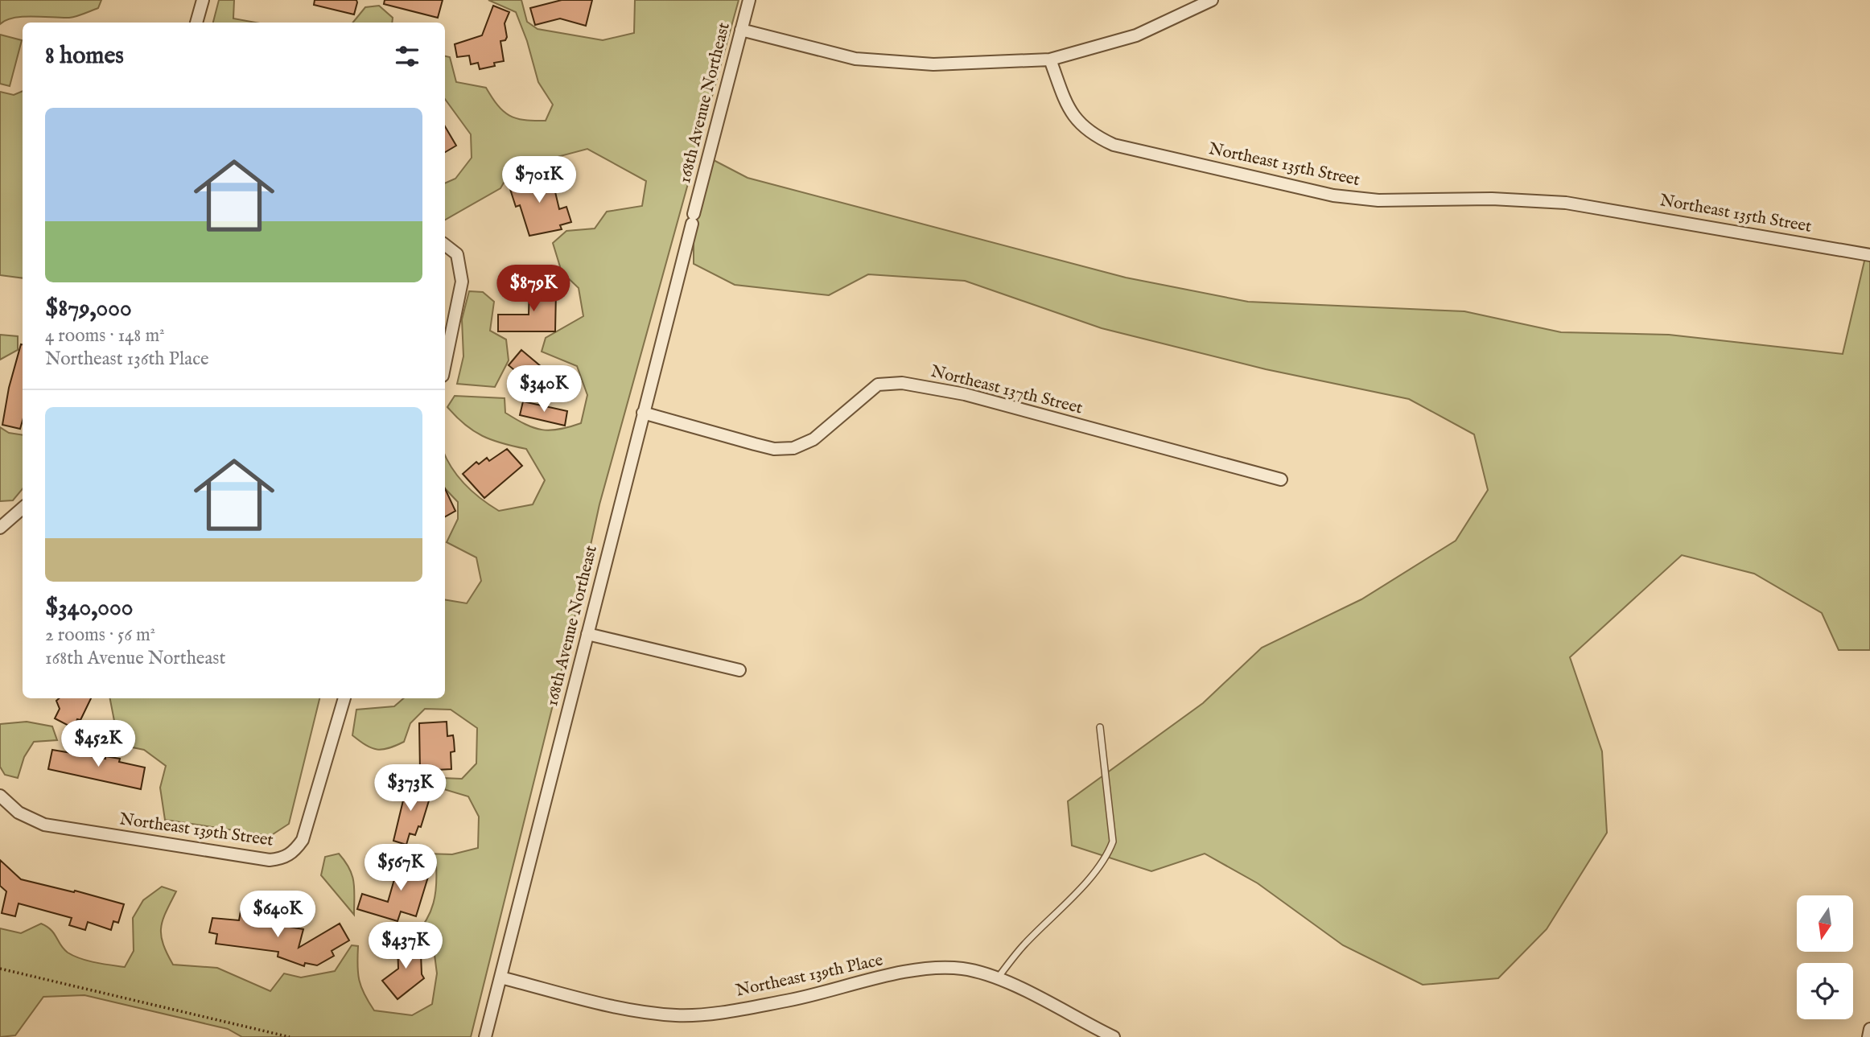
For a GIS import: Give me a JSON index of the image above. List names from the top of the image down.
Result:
{
  "streets": {
    "street": [
      "168th Avenue Northeast",
      "Northeast 135th Street",
      "Northeast 137th Street",
      "Northeast 139th Street",
      "Northeast 139th Place"
    ]
  },
  "crossings": [
    ["168th Avenue Northeast", "Northeast 137th Street"],
    ["168th Avenue Northeast", "Northeast 139th Place"]
  ],
  "north": "bottom",
  "page": {
    "heading": "8 homes",
    "list": [
      {
        "name": "$879,000",
        "note": "4 rooms · 148 m² · Northeast 136th Place"
      },
      {
        "name": "$340,000",
        "note": "2 rooms · 56 m² · 168th Avenue Northeast"
      }
    ],
    "price": [
      "$701K",
      "$879K",
      "$340K",
      "$452K",
      "$373K",
      "$567K",
      "$640K",
      "$437K"
    ]
  }
}
